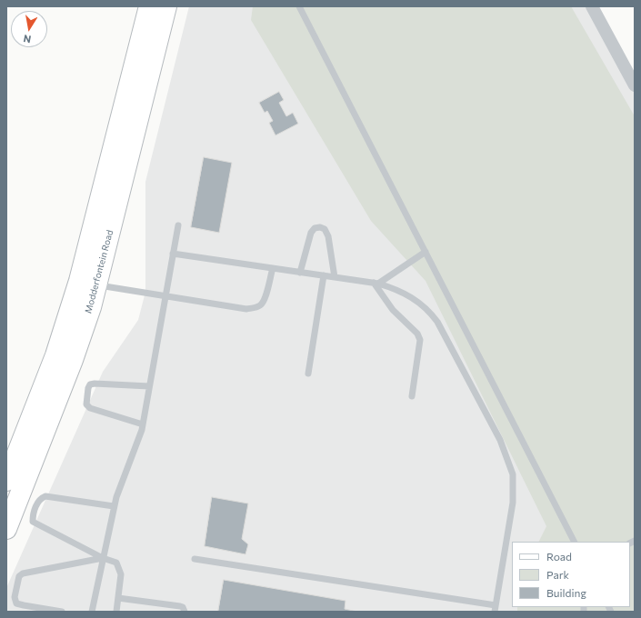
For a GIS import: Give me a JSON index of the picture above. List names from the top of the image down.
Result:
{
  "streets": {
    "main road": ["Modderfontein Road"]
  },
  "legend": ["Road", "Park", "Building"],
  "north": "bottom"
}
